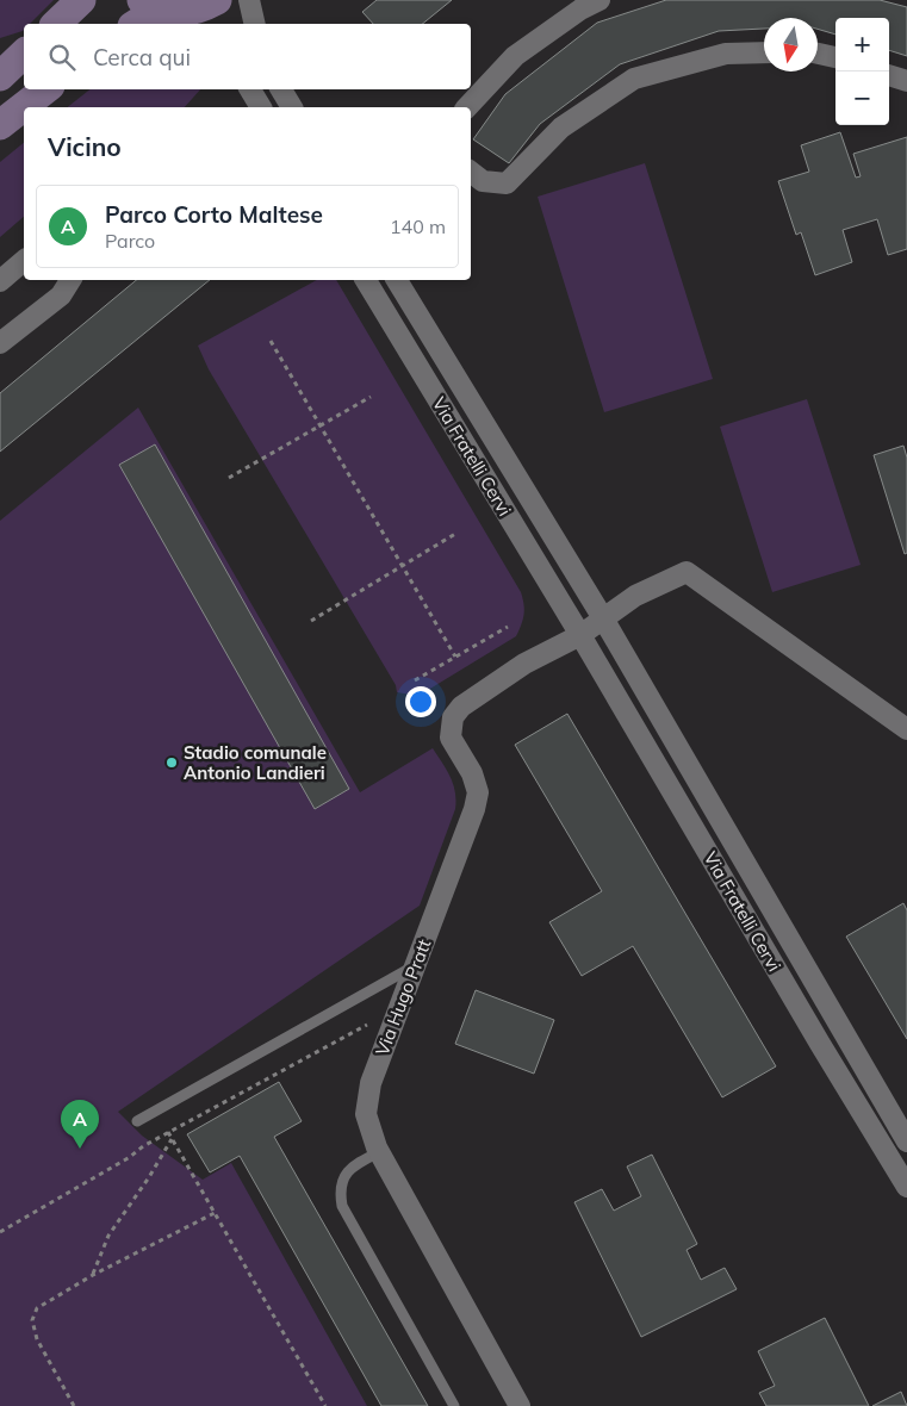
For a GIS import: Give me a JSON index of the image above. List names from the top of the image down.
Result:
{
  "streets": {
    "street": ["Via Fratelli Cervi", "Via Hugo Pratt"]
  },
  "crossings": [
    ["Via Fratelli Cervi", "Via Hugo Pratt"]
  ],
  "places": ["Stadio comunale Antonio Landieri"],
  "north": "bottom",
  "page": {
    "map_buttons": ["+", "−"],
    "search": "Cerca qui",
    "heading": "Vicino",
    "list": [
      {
        "mark": "A",
        "name": "Parco Corto Maltese",
        "note": "Parco",
        "value": "140 m"
      }
    ],
    "pins": "A"
  }
}
